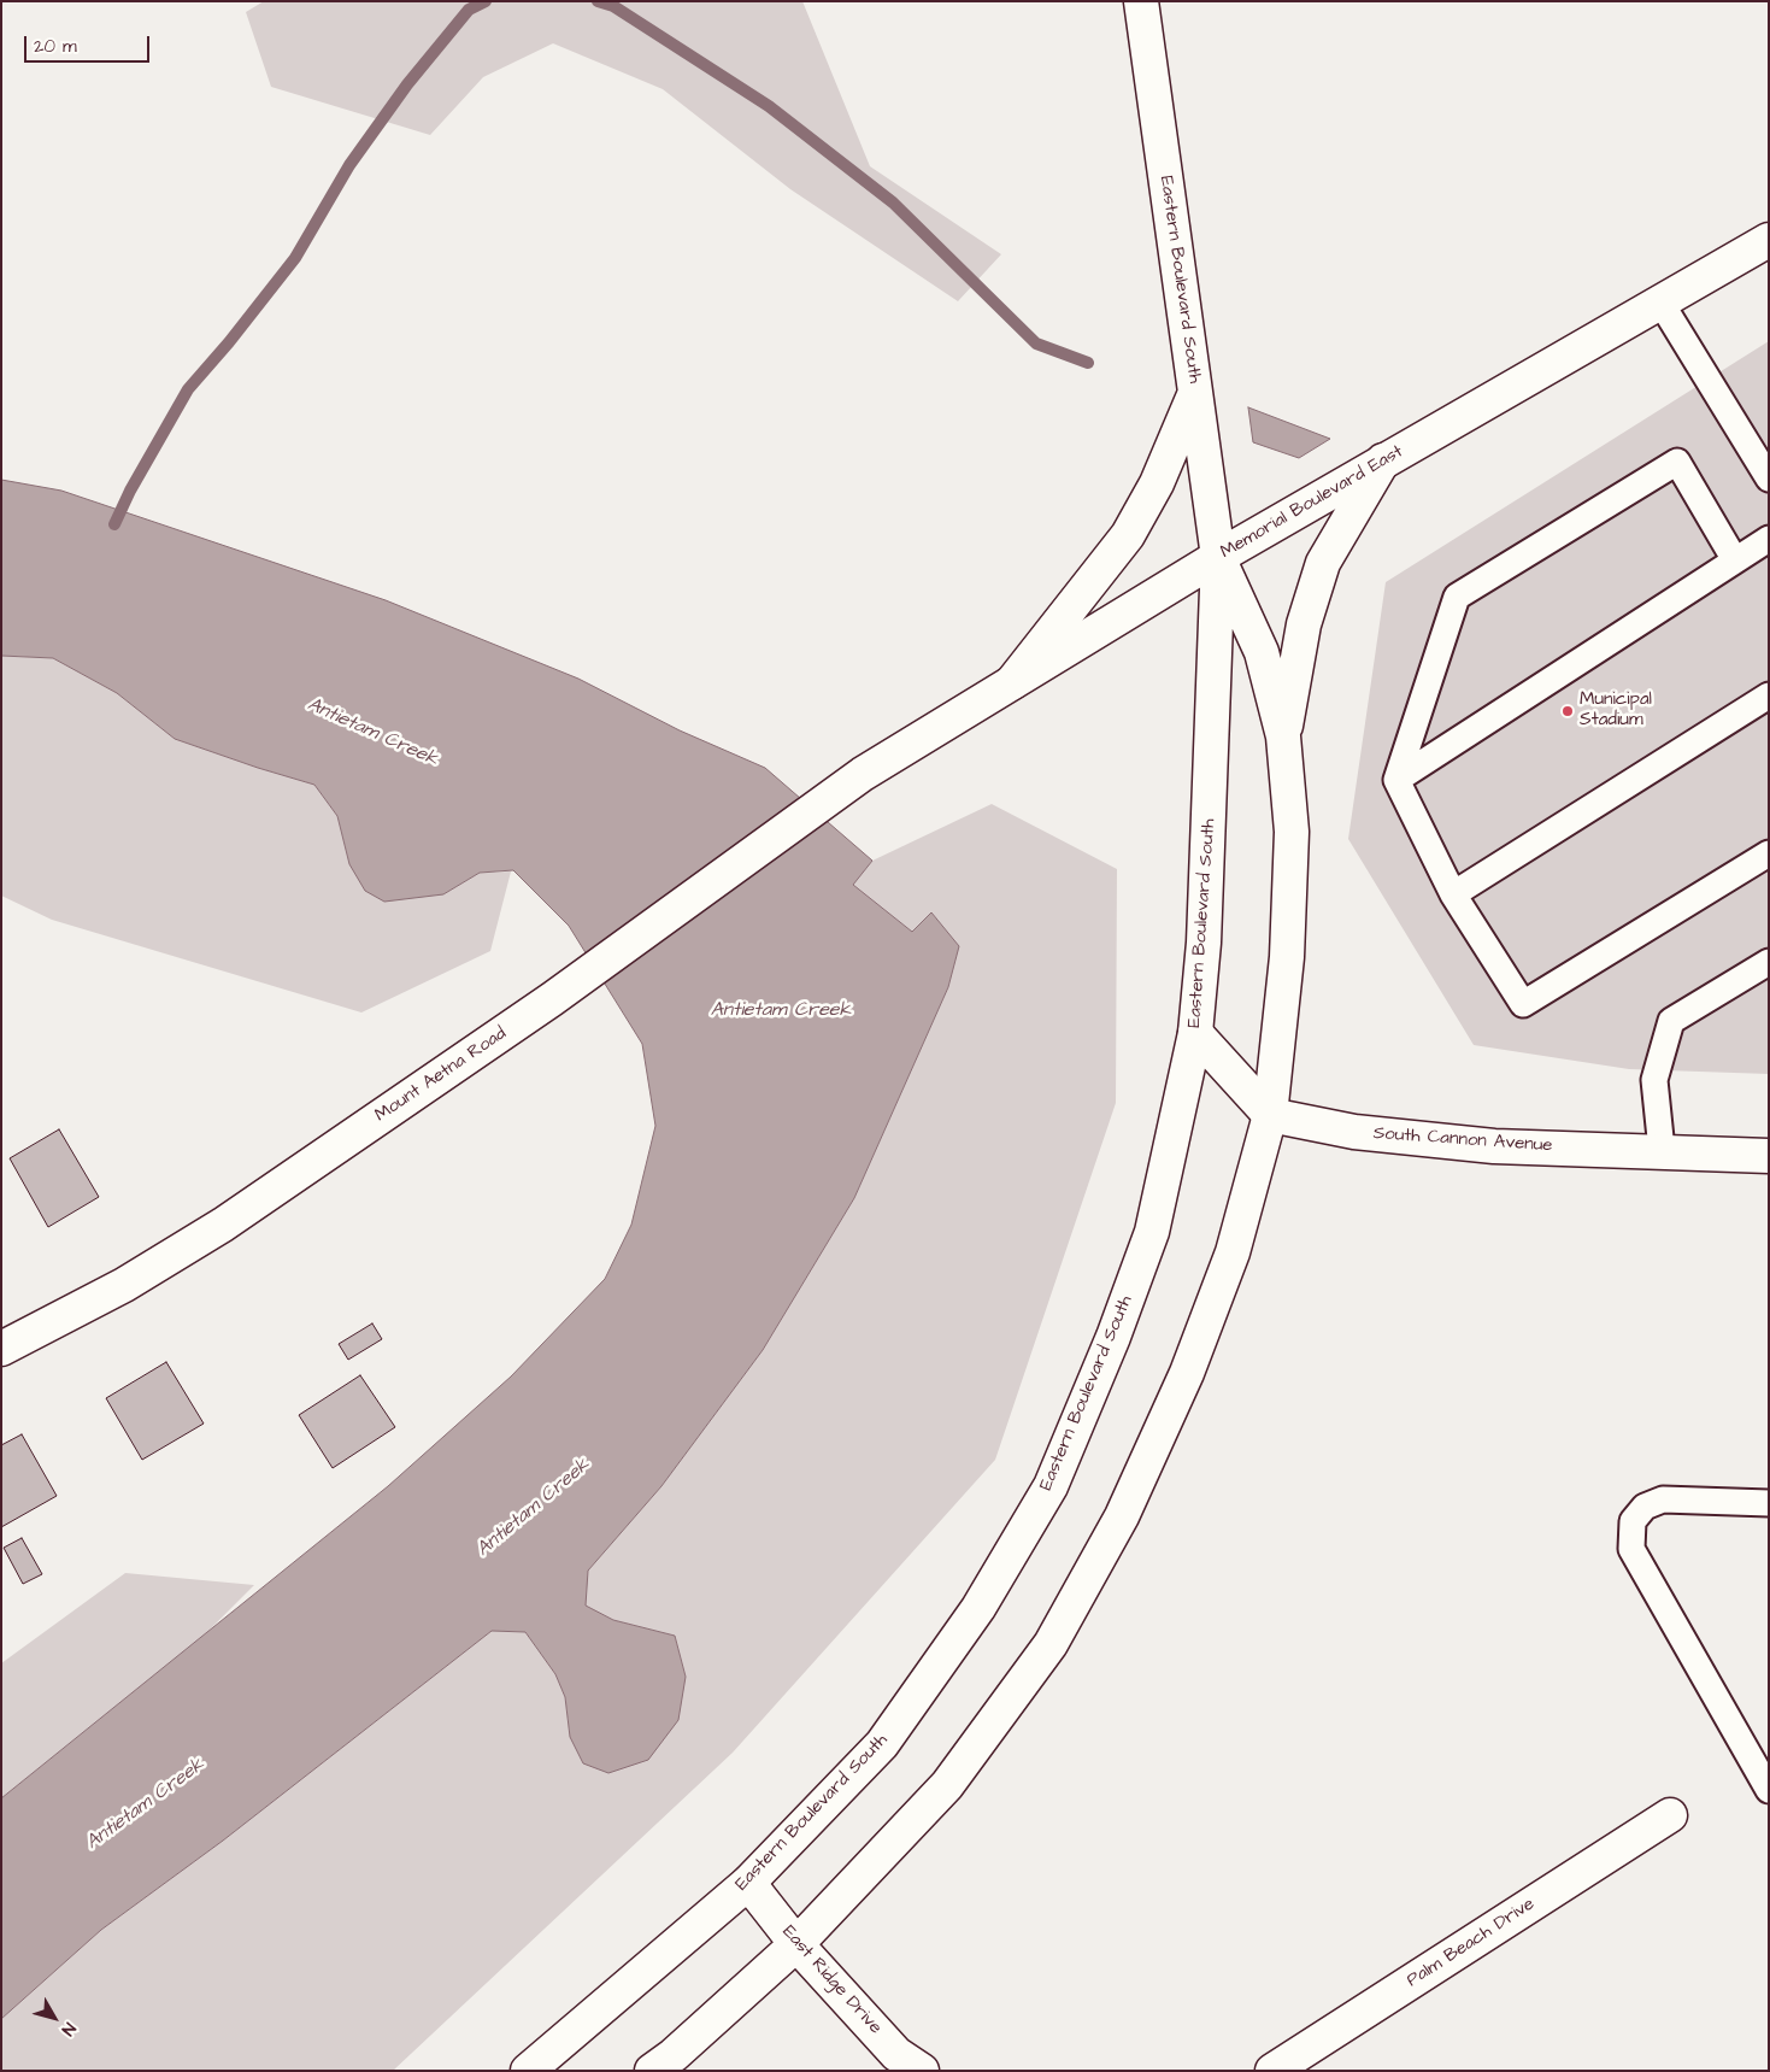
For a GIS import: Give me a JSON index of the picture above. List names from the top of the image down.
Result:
{
  "streets": {
    "main road": [
      "Eastern Boulevard South",
      "Memorial Boulevard East",
      "Mount Aetna Road",
      "South Cannon Avenue",
      "Palm Beach Drive",
      "East Ridge Drive"
    ]
  },
  "crossings": [
    ["Eastern Boulevard South", "Memorial Boulevard East"],
    ["Eastern Boulevard South", "South Cannon Avenue"],
    ["Eastern Boulevard South", "East Ridge Drive"],
    ["Memorial Boulevard East", "Mount Aetna Road"]
  ],
  "water": ["Antietam Creek"],
  "places": ["Municipal Stadium"],
  "scale_bar": "20 m",
  "north": "bottom right"
}
